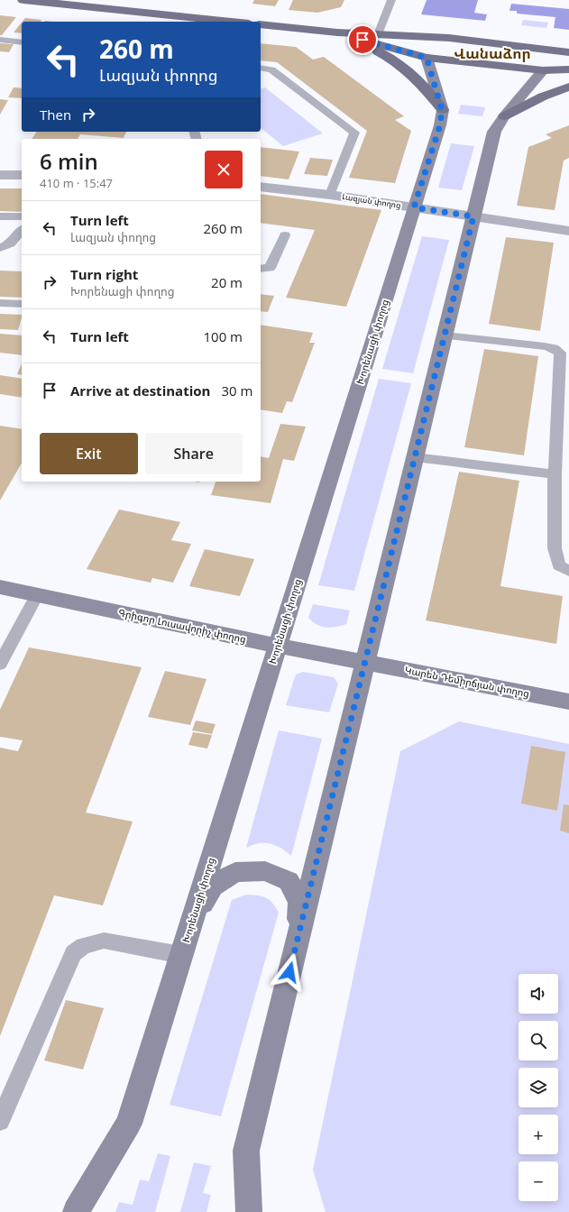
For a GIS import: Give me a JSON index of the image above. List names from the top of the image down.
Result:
{
  "streets": {
    "main road": ["Խորենացի փողոց"],
    "street": ["Լազյան փողոց", "Գրիգոր Լուսավորիչ փողոց", "Կարեն Դեմիրճյան փողոց"]
  },
  "crossings": [
    ["Լազյան փողոց", "Խորենացի փողոց"],
    ["Խորենացի փողոց", "Գրիգոր Լուսավորիչ փողոց"],
    ["Գրիգոր Լուսավորիչ փողոց", "Կարեն Դեմիրճյան փողոց"]
  ],
  "districts": ["Վանաձոր"],
  "page": {
    "turn": ["260 m", "Լազյան փողոց"],
    "then": "Then",
    "heading": ["6 min", "410 m · 15:47"],
    "list": [
      {
        "name": "Turn left",
        "note": "Լազյան փողոց",
        "value": "260 m"
      },
      {
        "name": "Turn right",
        "note": "Խորենացի փողոց",
        "value": "20 m"
      },
      {
        "name": "Turn left",
        "value": "100 m"
      },
      {
        "name": "Arrive at destination",
        "value": "30 m"
      }
    ],
    "buttons": ["Exit", "Share"],
    "map_buttons": ["+", "−"]
  }
}
